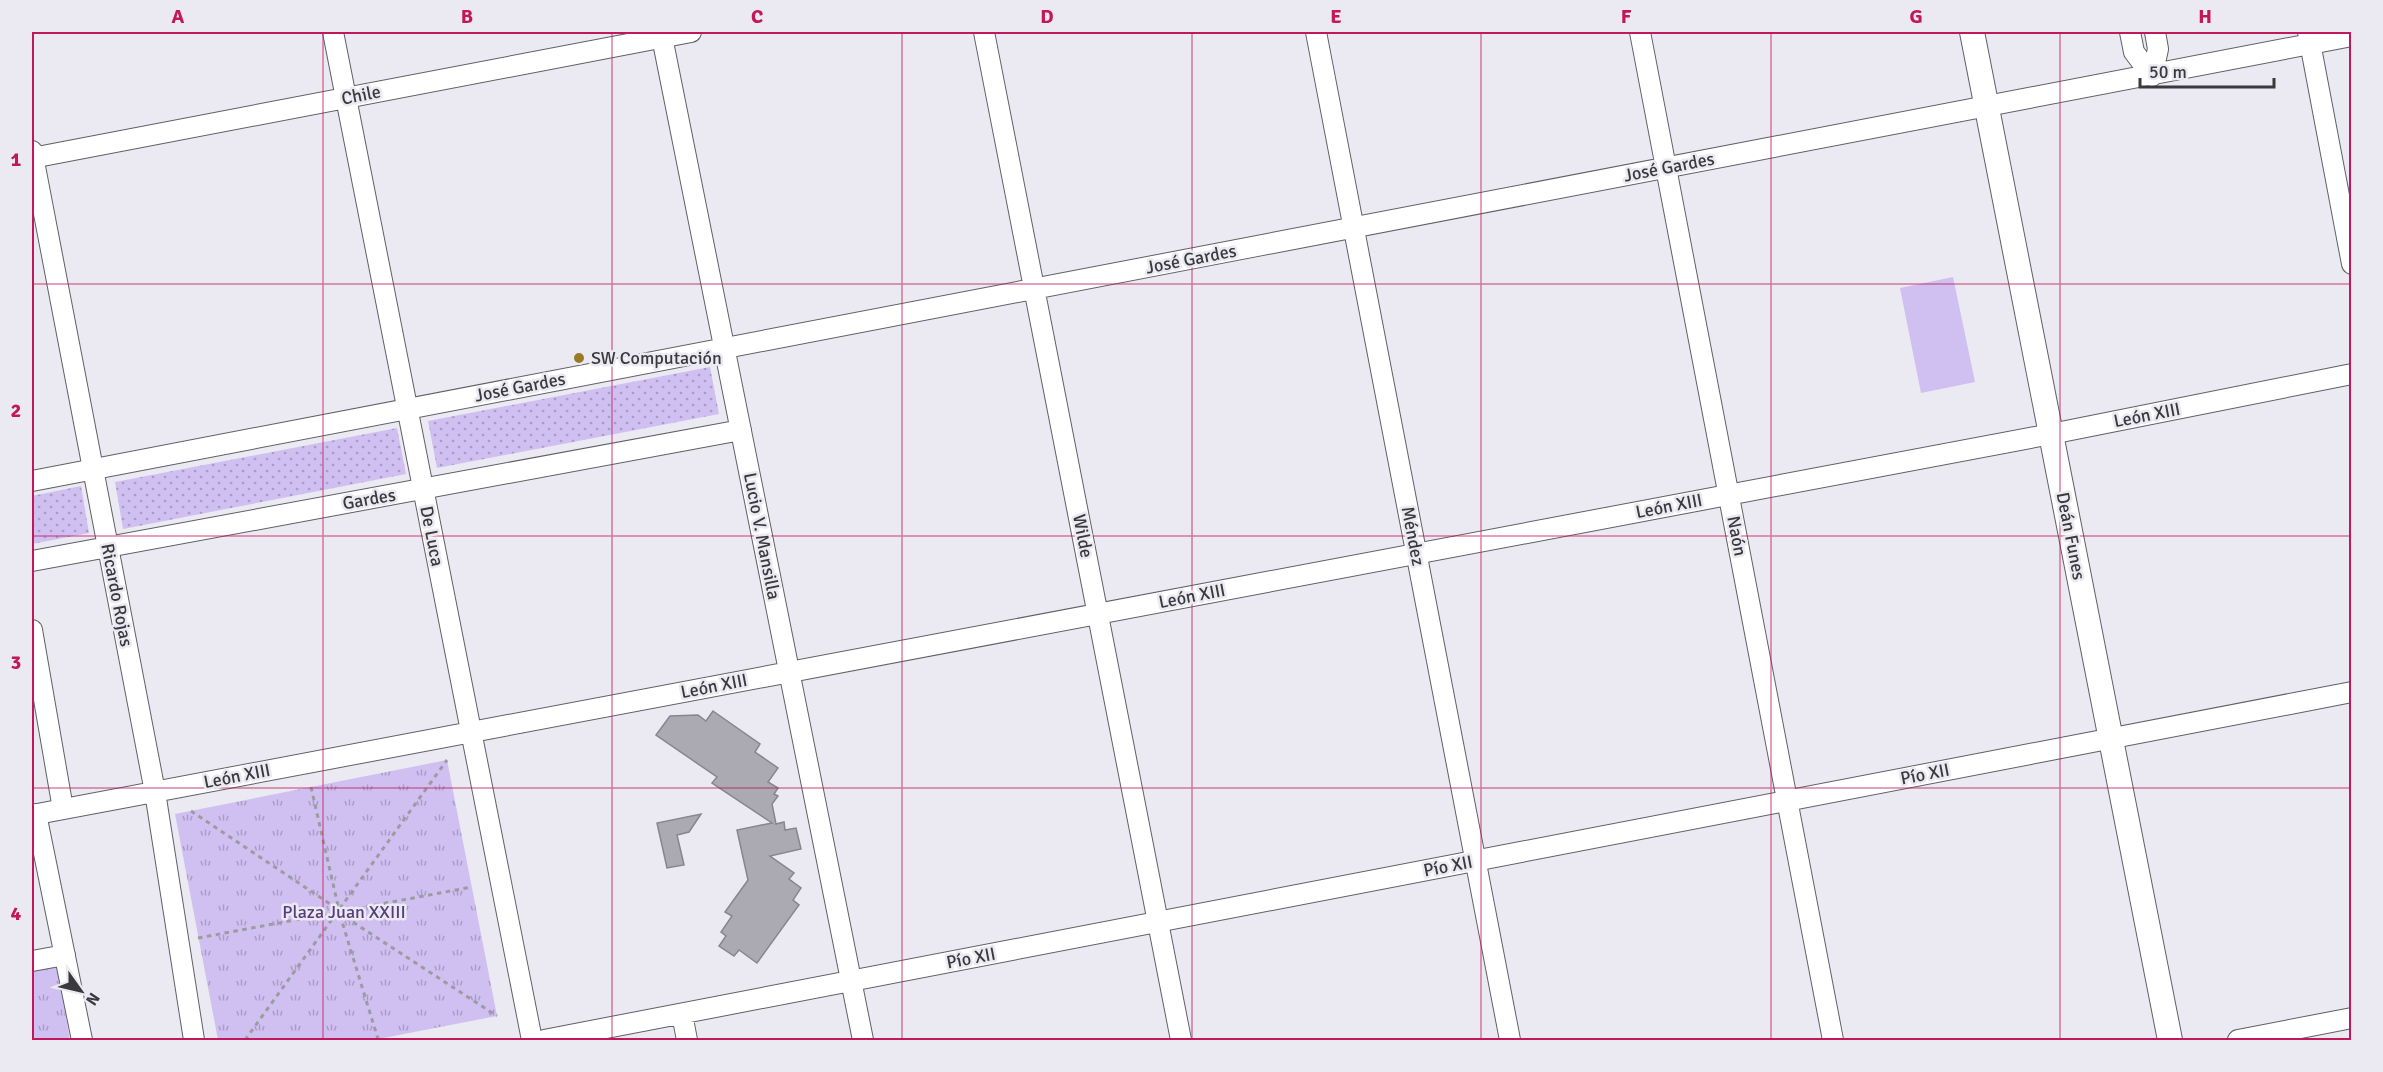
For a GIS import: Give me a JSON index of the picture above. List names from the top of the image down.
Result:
{
  "streets": {
    "street": [
      "Chile",
      "José Gardes",
      "León XIII",
      "Gardes",
      "De Luca",
      "Lucio V. Mansilla",
      "Wilde",
      "Méndez",
      "Naón",
      "Deán Funes",
      "Ricardo Rojas",
      "Pío XII"
    ]
  },
  "crossings": [
    ["Chile", "De Luca"],
    ["Chile", "Lucio V. Mansilla"],
    ["Chile", "Ricardo Rojas"],
    ["José Gardes", "De Luca"],
    ["José Gardes", "Lucio V. Mansilla"],
    ["José Gardes", "Wilde"],
    ["José Gardes", "Méndez"],
    ["José Gardes", "Naón"],
    ["José Gardes", "Deán Funes"],
    ["José Gardes", "Ricardo Rojas"],
    ["León XIII", "De Luca"],
    ["León XIII", "Lucio V. Mansilla"],
    ["León XIII", "Wilde"],
    ["León XIII", "Méndez"],
    ["León XIII", "Naón"],
    ["León XIII", "Deán Funes"],
    ["León XIII", "Ricardo Rojas"],
    ["Gardes", "De Luca"],
    ["Gardes", "Lucio V. Mansilla"],
    ["Gardes", "Ricardo Rojas"],
    ["Lucio V. Mansilla", "Pío XII"],
    ["Wilde", "Pío XII"],
    ["Méndez", "Pío XII"],
    ["Naón", "Pío XII"],
    ["Deán Funes", "Pío XII"]
  ],
  "parks": ["Plaza Juan XXIII"],
  "places": ["SW Computación"],
  "scale_bar": "50 m",
  "north": "bottom right",
  "grid": {
    "columns": [
      "A",
      "B",
      "C",
      "D",
      "E",
      "F",
      "G",
      "H"
    ],
    "rows": [
      "1",
      "2",
      "3",
      "4"
    ]
  }
}
